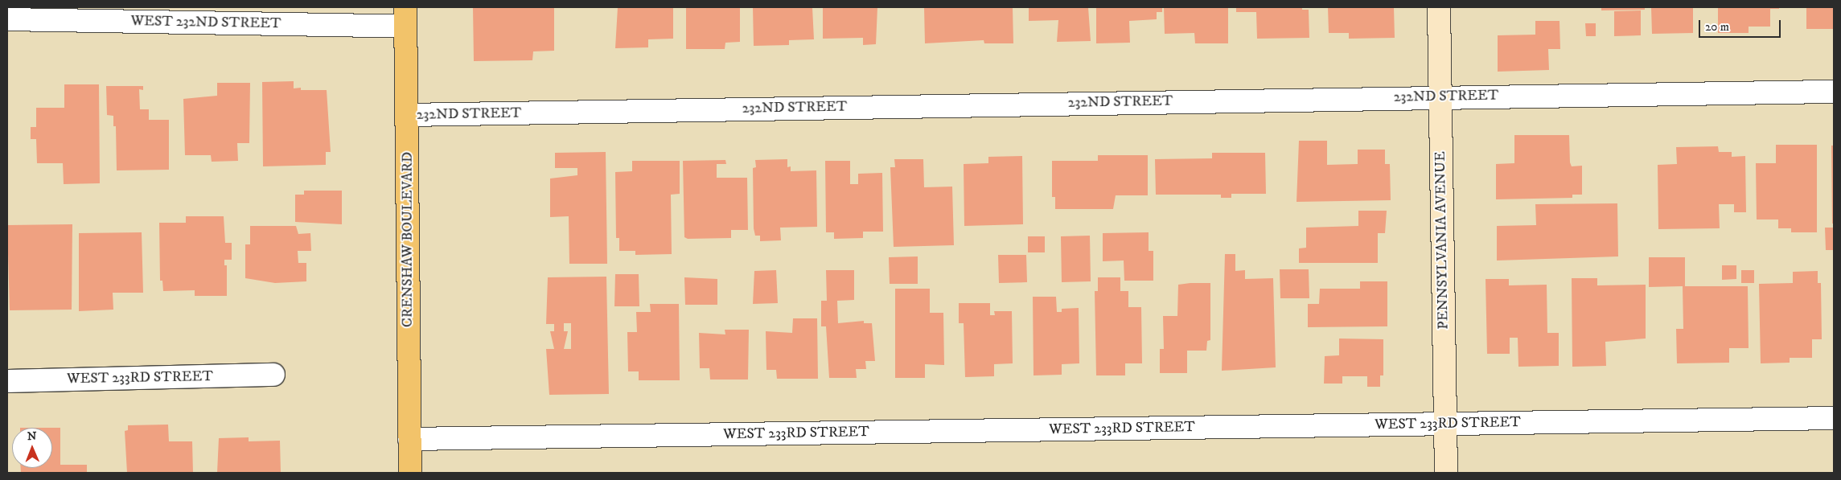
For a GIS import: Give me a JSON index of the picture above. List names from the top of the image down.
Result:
{
  "streets": {
    "main road": ["CRENSHAW BOULEVARD"],
    "street": [
      "WEST 232ND STREET",
      "232ND STREET",
      "PENNSYLVANIA AVENUE",
      "WEST 233RD STREET"
    ]
  },
  "crossings": [
    ["WEST 232ND STREET", "CRENSHAW BOULEVARD"],
    ["232ND STREET", "CRENSHAW BOULEVARD"],
    ["232ND STREET", "PENNSYLVANIA AVENUE"],
    ["CRENSHAW BOULEVARD", "WEST 233RD STREET"],
    ["PENNSYLVANIA AVENUE", "WEST 233RD STREET"]
  ],
  "scale_bar": "20 m",
  "north": "top"
}
